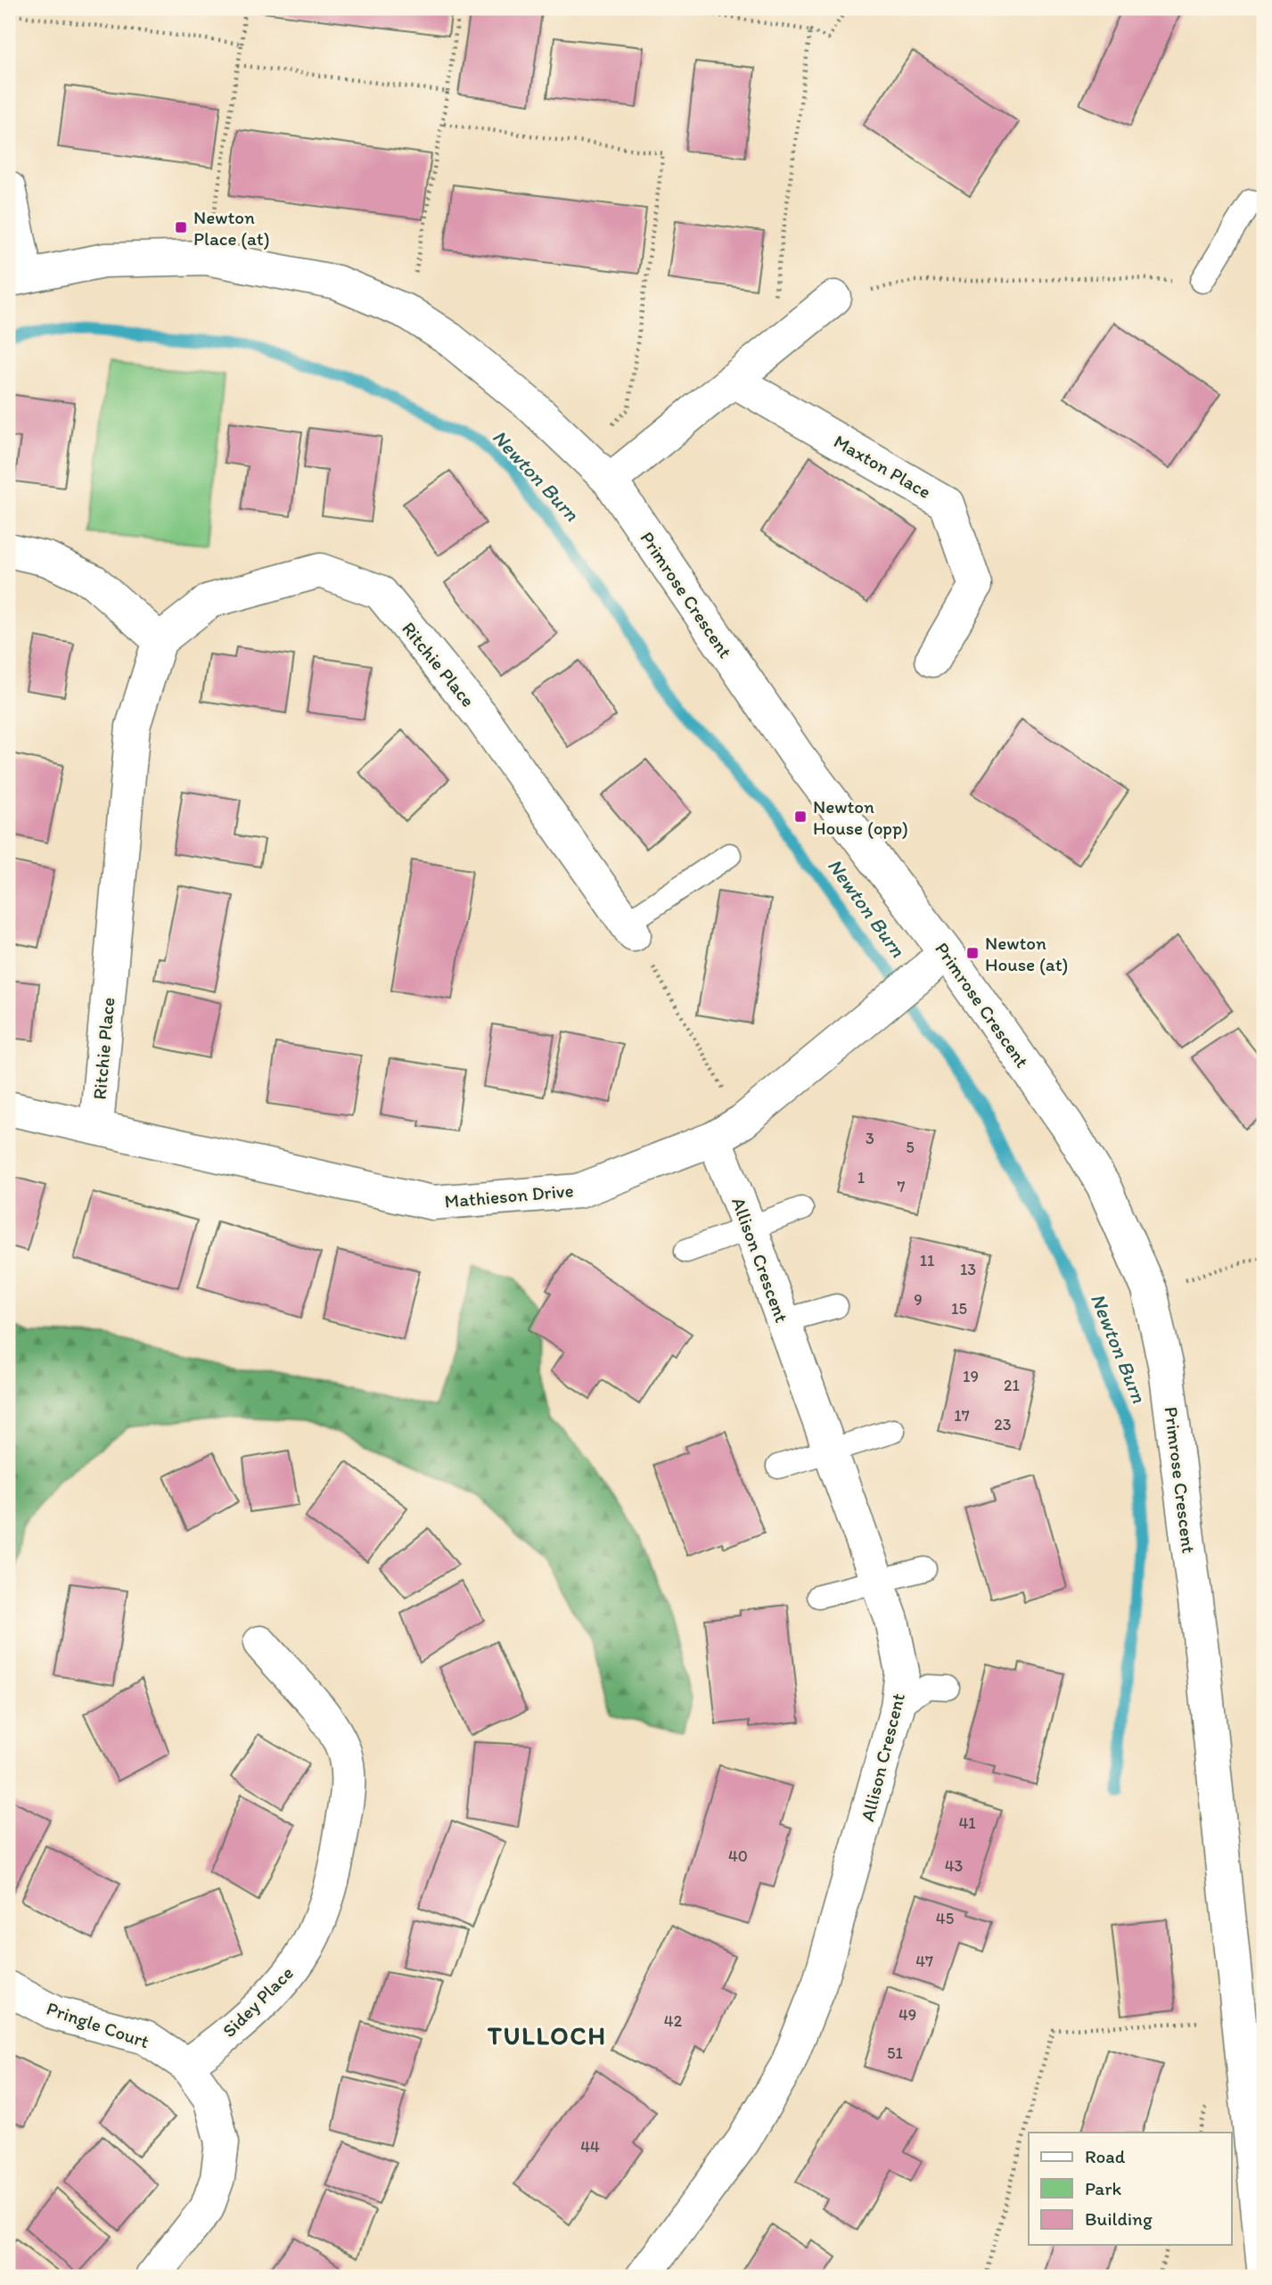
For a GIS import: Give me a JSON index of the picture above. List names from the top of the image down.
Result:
{
  "streets": {
    "street": [
      "Maxton Place",
      "Primrose Crescent",
      "Ritchie Place",
      "Mathieson Drive",
      "Allison Crescent",
      "Sidey Place",
      "Pringle Court"
    ]
  },
  "crossings": [
    ["Primrose Crescent", "Mathieson Drive"],
    ["Ritchie Place", "Mathieson Drive"],
    ["Mathieson Drive", "Allison Crescent"],
    ["Sidey Place", "Pringle Court"]
  ],
  "districts": ["TULLOCH"],
  "water": ["Newton Burn"],
  "places": {
    "transit": ["Newton Place (at)", "Newton House (opp)", "Newton House (at)"]
  },
  "house_numbers": [
    "3",
    "5",
    "1",
    "7",
    "11",
    "13",
    "9",
    "15",
    "19",
    "21",
    "17",
    "23",
    "41",
    "40",
    "43",
    "45",
    "47",
    "49",
    "42",
    "51",
    "44"
  ],
  "legend": ["Road", "Park", "Building"]
}
